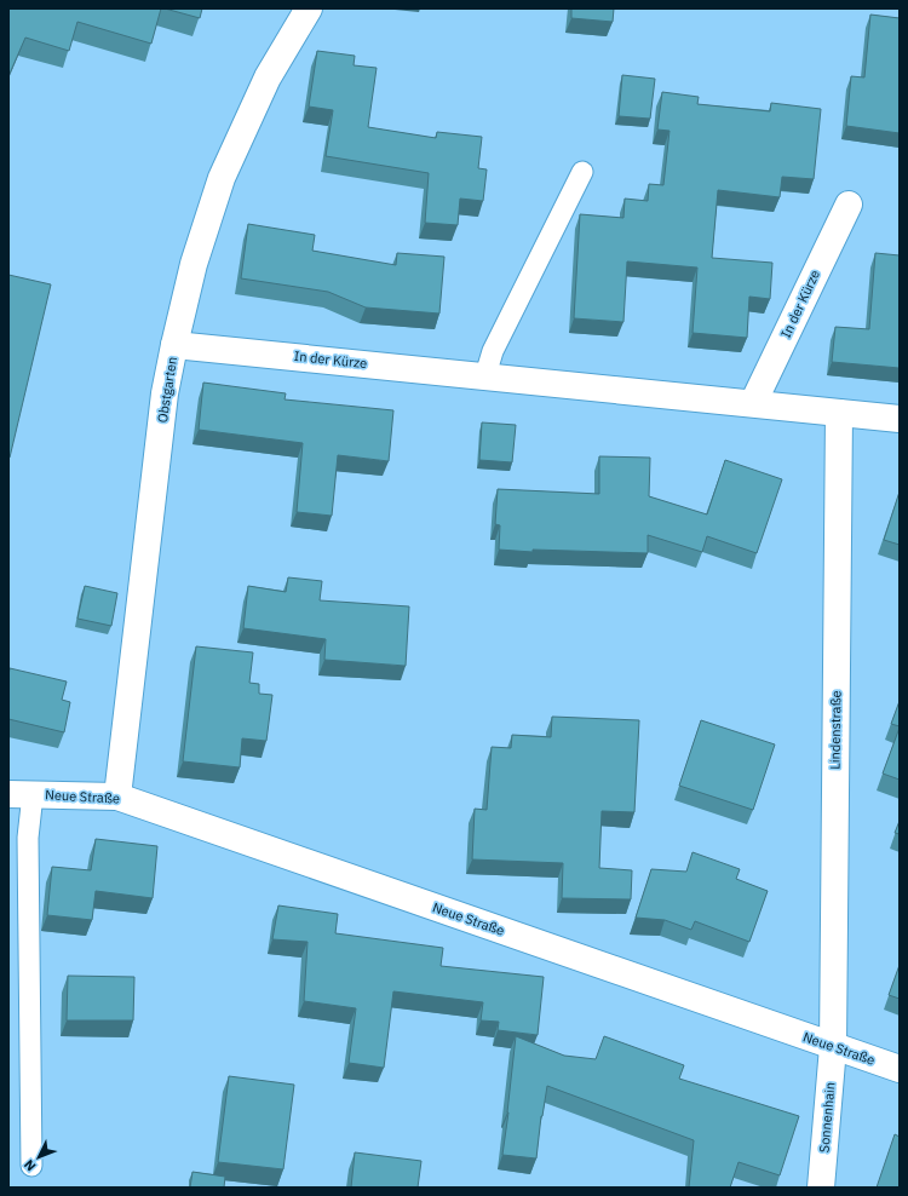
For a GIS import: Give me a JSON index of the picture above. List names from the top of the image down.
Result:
{
  "streets": {
    "street": [
      "In der Kürze",
      "Obstgarten",
      "Lindenstraße",
      "Neue Straße",
      "Sonnenhain"
    ]
  },
  "crossings": [
    ["In der Kürze", "Obstgarten"],
    ["In der Kürze", "Lindenstraße"],
    ["Obstgarten", "Neue Straße"],
    ["Lindenstraße", "Neue Straße"],
    ["Lindenstraße", "Sonnenhain"],
    ["Neue Straße", "Sonnenhain"]
  ],
  "north": "bottom left"
}
